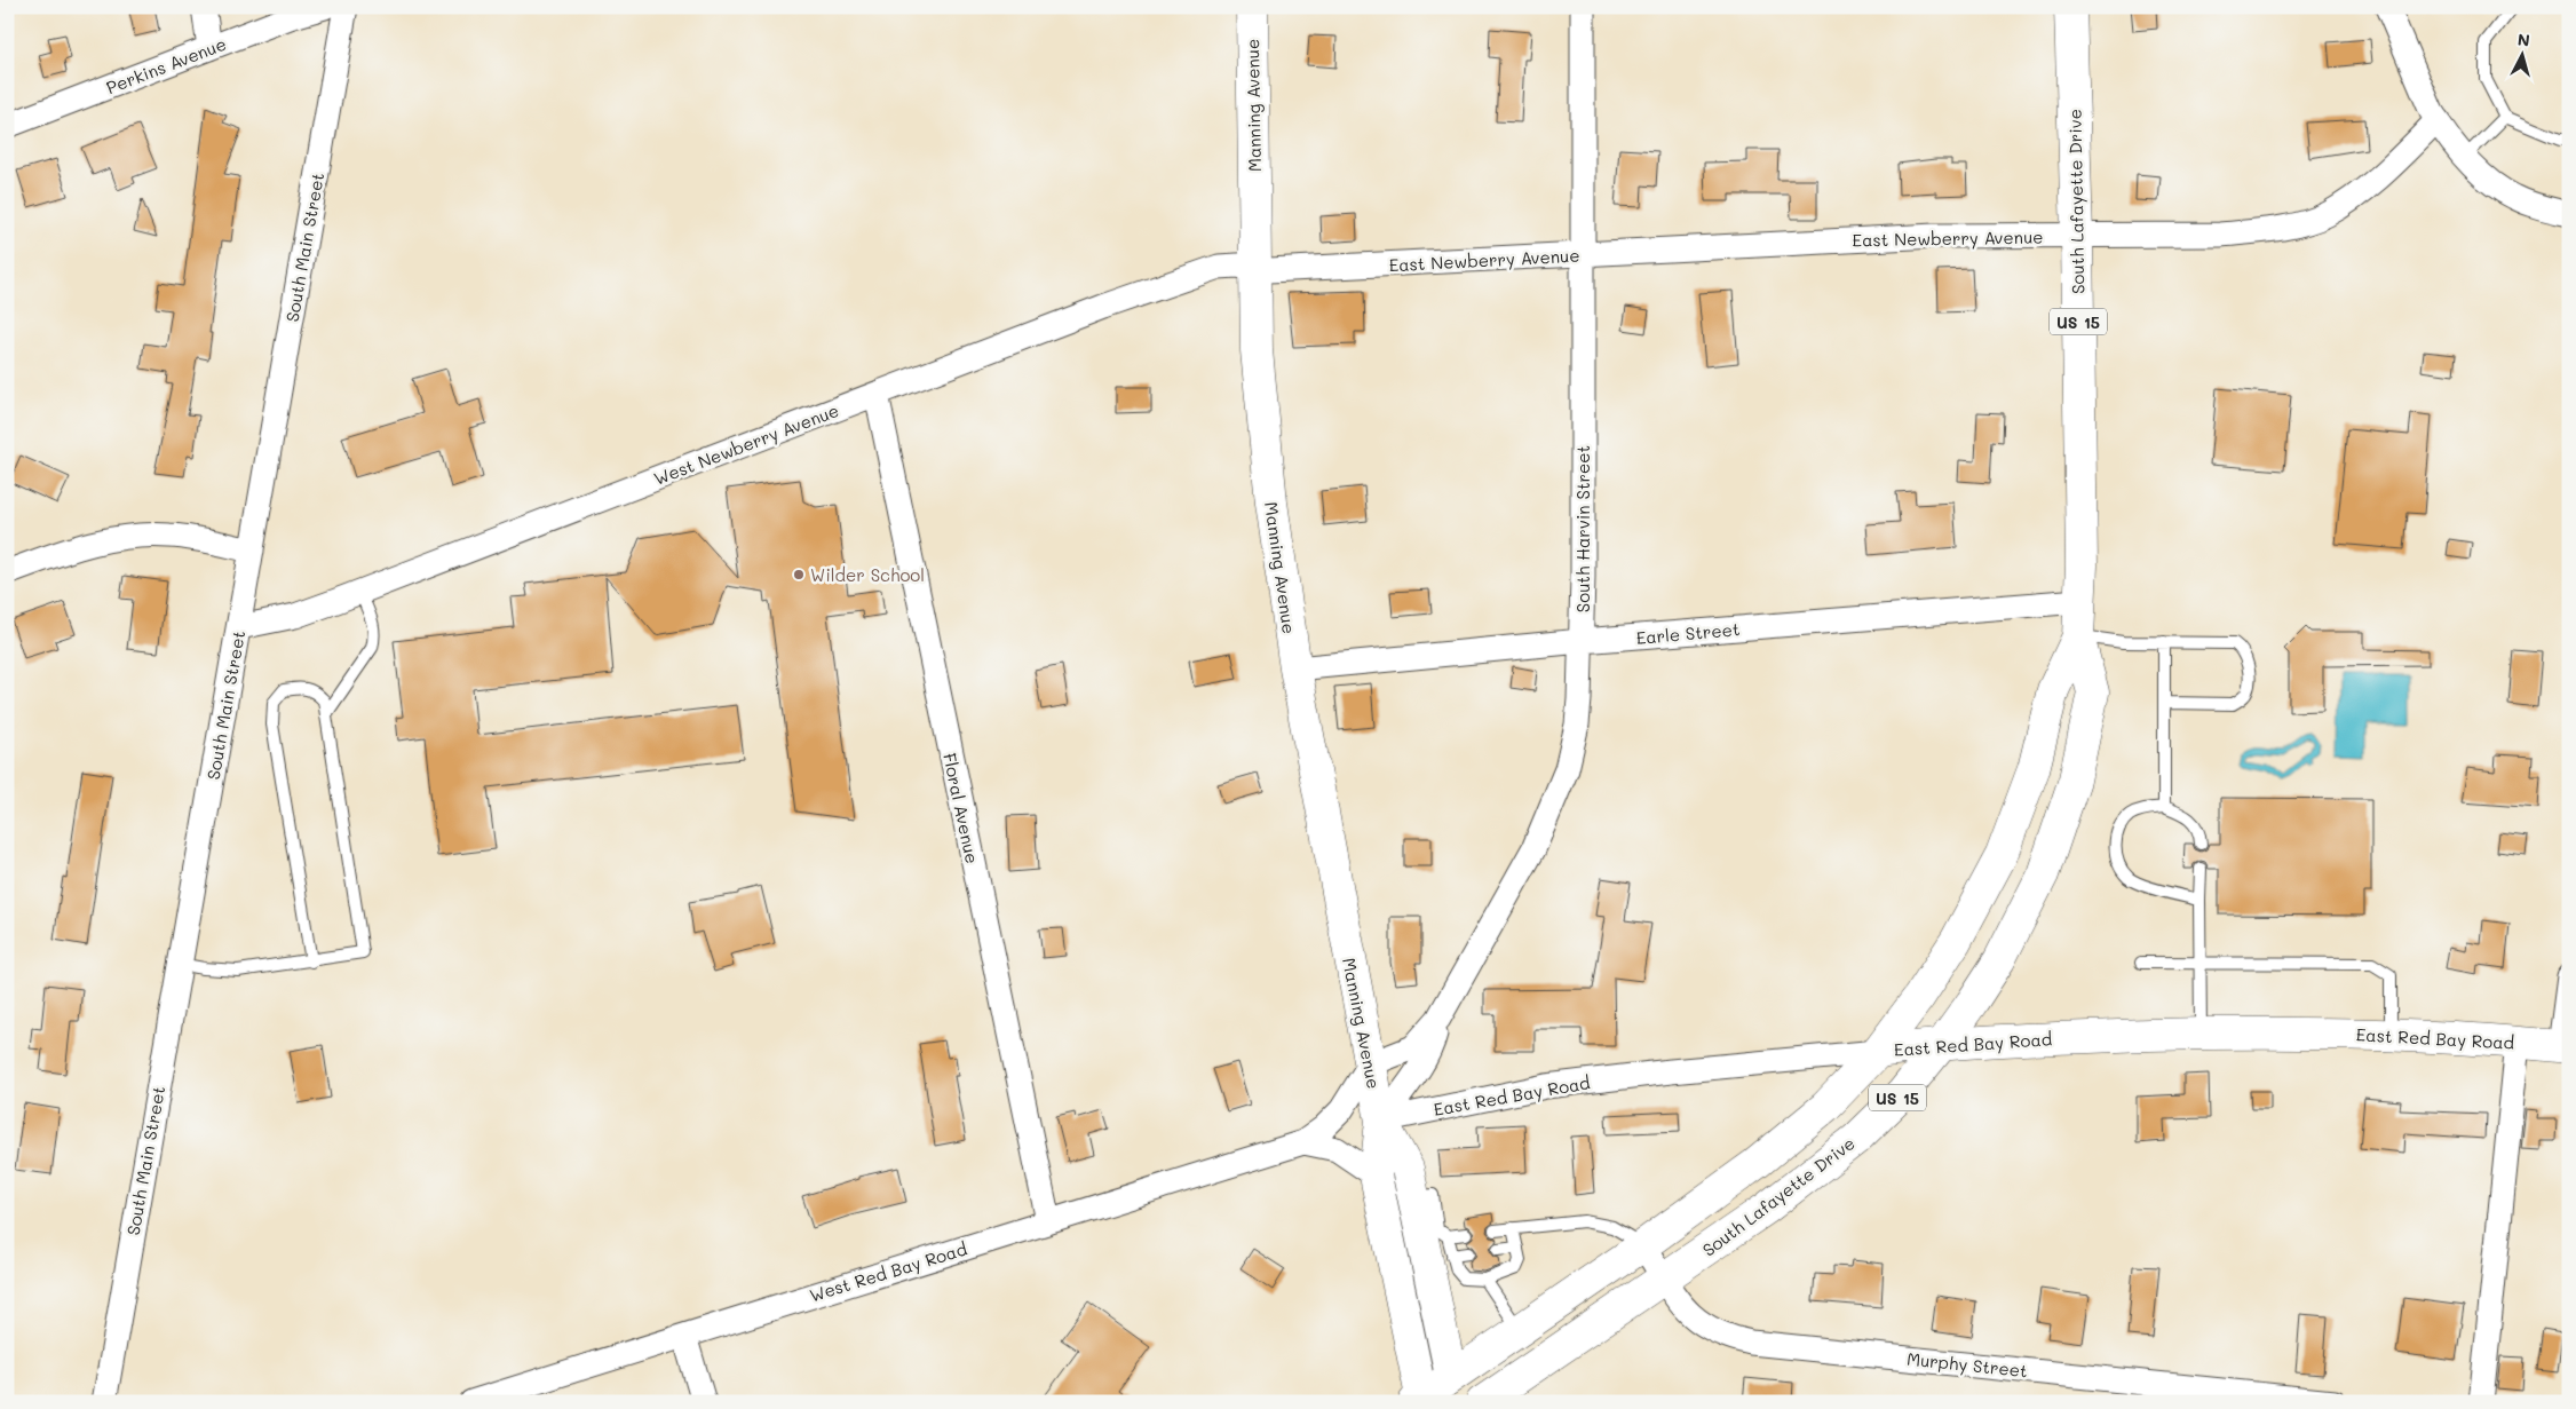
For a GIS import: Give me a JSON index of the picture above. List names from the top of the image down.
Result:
{
  "streets": {
    "main road": [
      "Manning Avenue",
      "South Lafayette Drive",
      "US 15",
      "East Red Bay Road"
    ],
    "street": [
      "Perkins Avenue",
      "East Newberry Avenue",
      "South Main Street",
      "West Newberry Avenue",
      "South Harvin Street",
      "Earle Street",
      "Floral Avenue",
      "West Red Bay Road",
      "Murphy Street"
    ]
  },
  "crossings": [
    ["Manning Avenue", "South Lafayette Drive"],
    ["Manning Avenue", "East Newberry Avenue"],
    ["Manning Avenue", "US 15"],
    ["Manning Avenue", "West Newberry Avenue"],
    ["Manning Avenue", "South Harvin Street"],
    ["Manning Avenue", "Earle Street"],
    ["Manning Avenue", "East Red Bay Road"],
    ["Manning Avenue", "West Red Bay Road"],
    ["South Lafayette Drive", "East Newberry Avenue"],
    ["South Lafayette Drive", "US 15"],
    ["South Lafayette Drive", "Earle Street"],
    ["South Lafayette Drive", "East Red Bay Road"],
    ["South Lafayette Drive", "Murphy Street"],
    ["East Newberry Avenue", "West Newberry Avenue"],
    ["East Newberry Avenue", "South Harvin Street"],
    ["South Main Street", "West Newberry Avenue"],
    ["West Newberry Avenue", "Floral Avenue"],
    ["South Harvin Street", "Earle Street"],
    ["South Harvin Street", "East Red Bay Road"],
    ["South Harvin Street", "West Red Bay Road"],
    ["Floral Avenue", "West Red Bay Road"]
  ],
  "places": ["Wilder School"],
  "north": "top"
}
